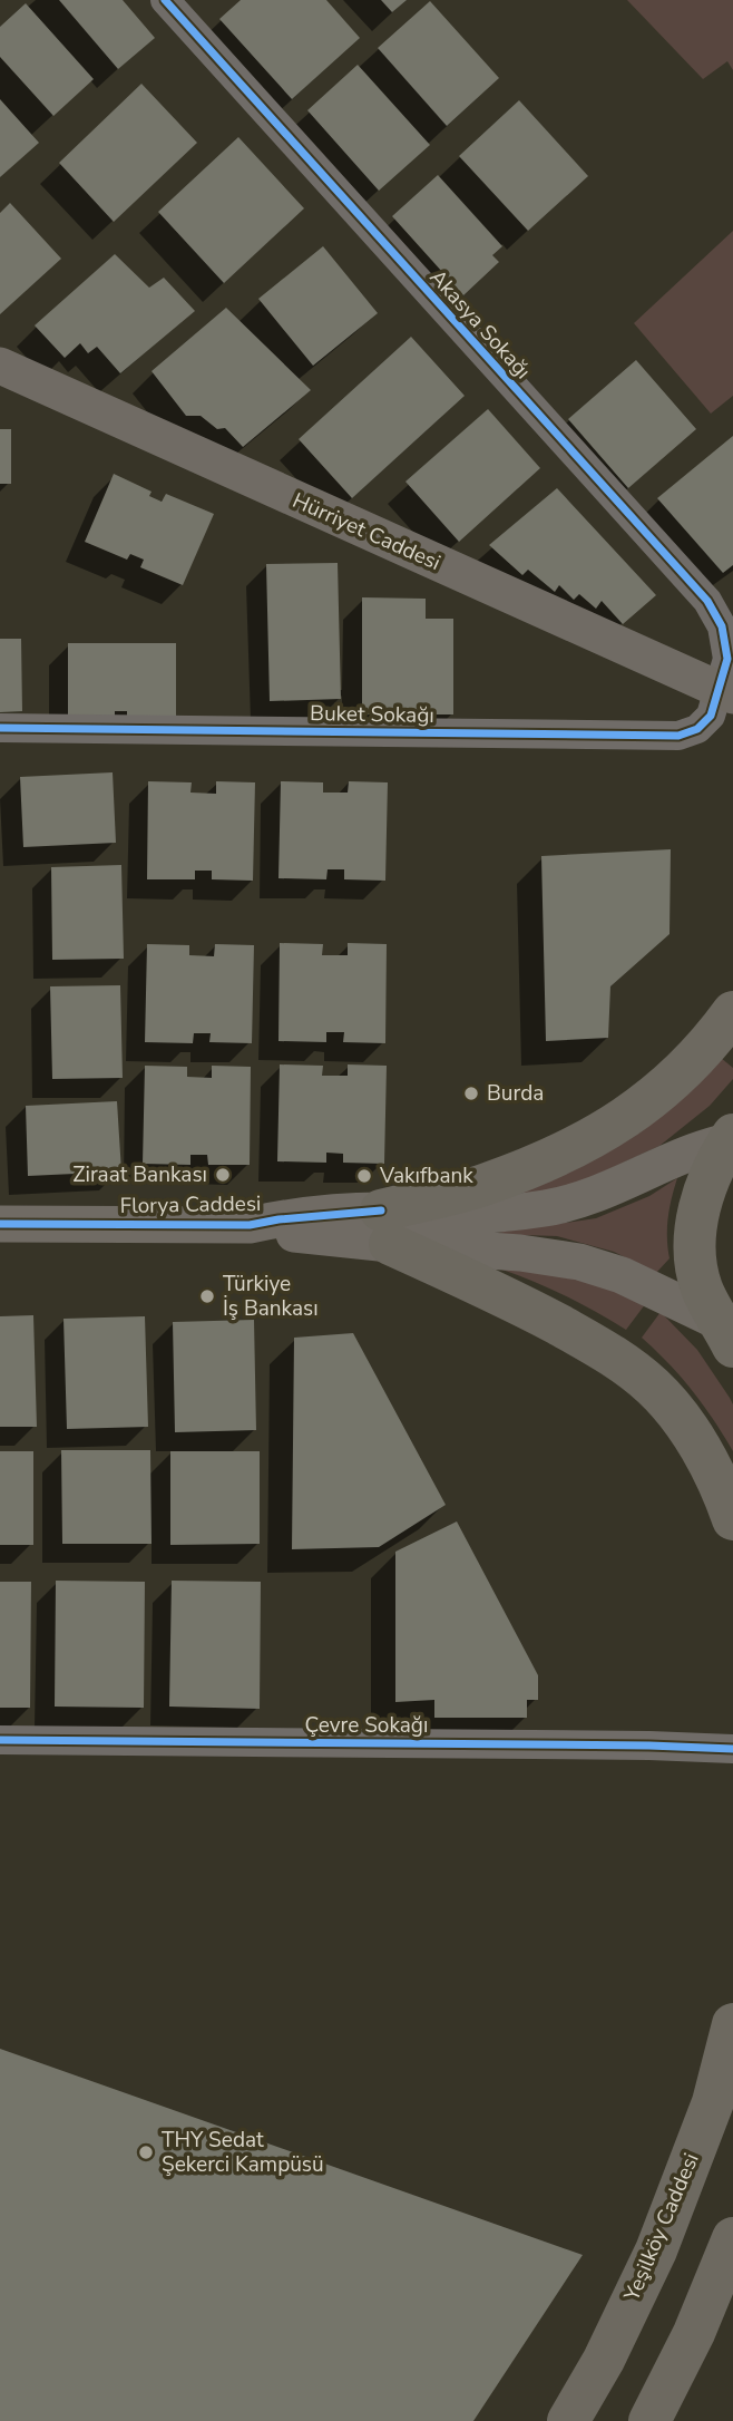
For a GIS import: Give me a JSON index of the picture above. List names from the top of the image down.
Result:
{
  "streets": {
    "highway": ["Yeşilköy Caddesi"],
    "main road": ["Hürriyet Caddesi", "Florya Caddesi"],
    "street": ["Akasya Sokağı", "Buket Sokağı", "Çevre Sokağı"]
  },
  "crossings": [
    ["Akasya Sokağı", "Hürriyet Caddesi"],
    ["Akasya Sokağı", "Buket Sokağı"],
    ["Hürriyet Caddesi", "Buket Sokağı"]
  ],
  "places": [
    "Burda",
    "Ziraat Bankası",
    "Vakıfbank",
    "Türkiye İş Bankası",
    "THY Sedat Şekerci Kampüsü"
  ]
}
